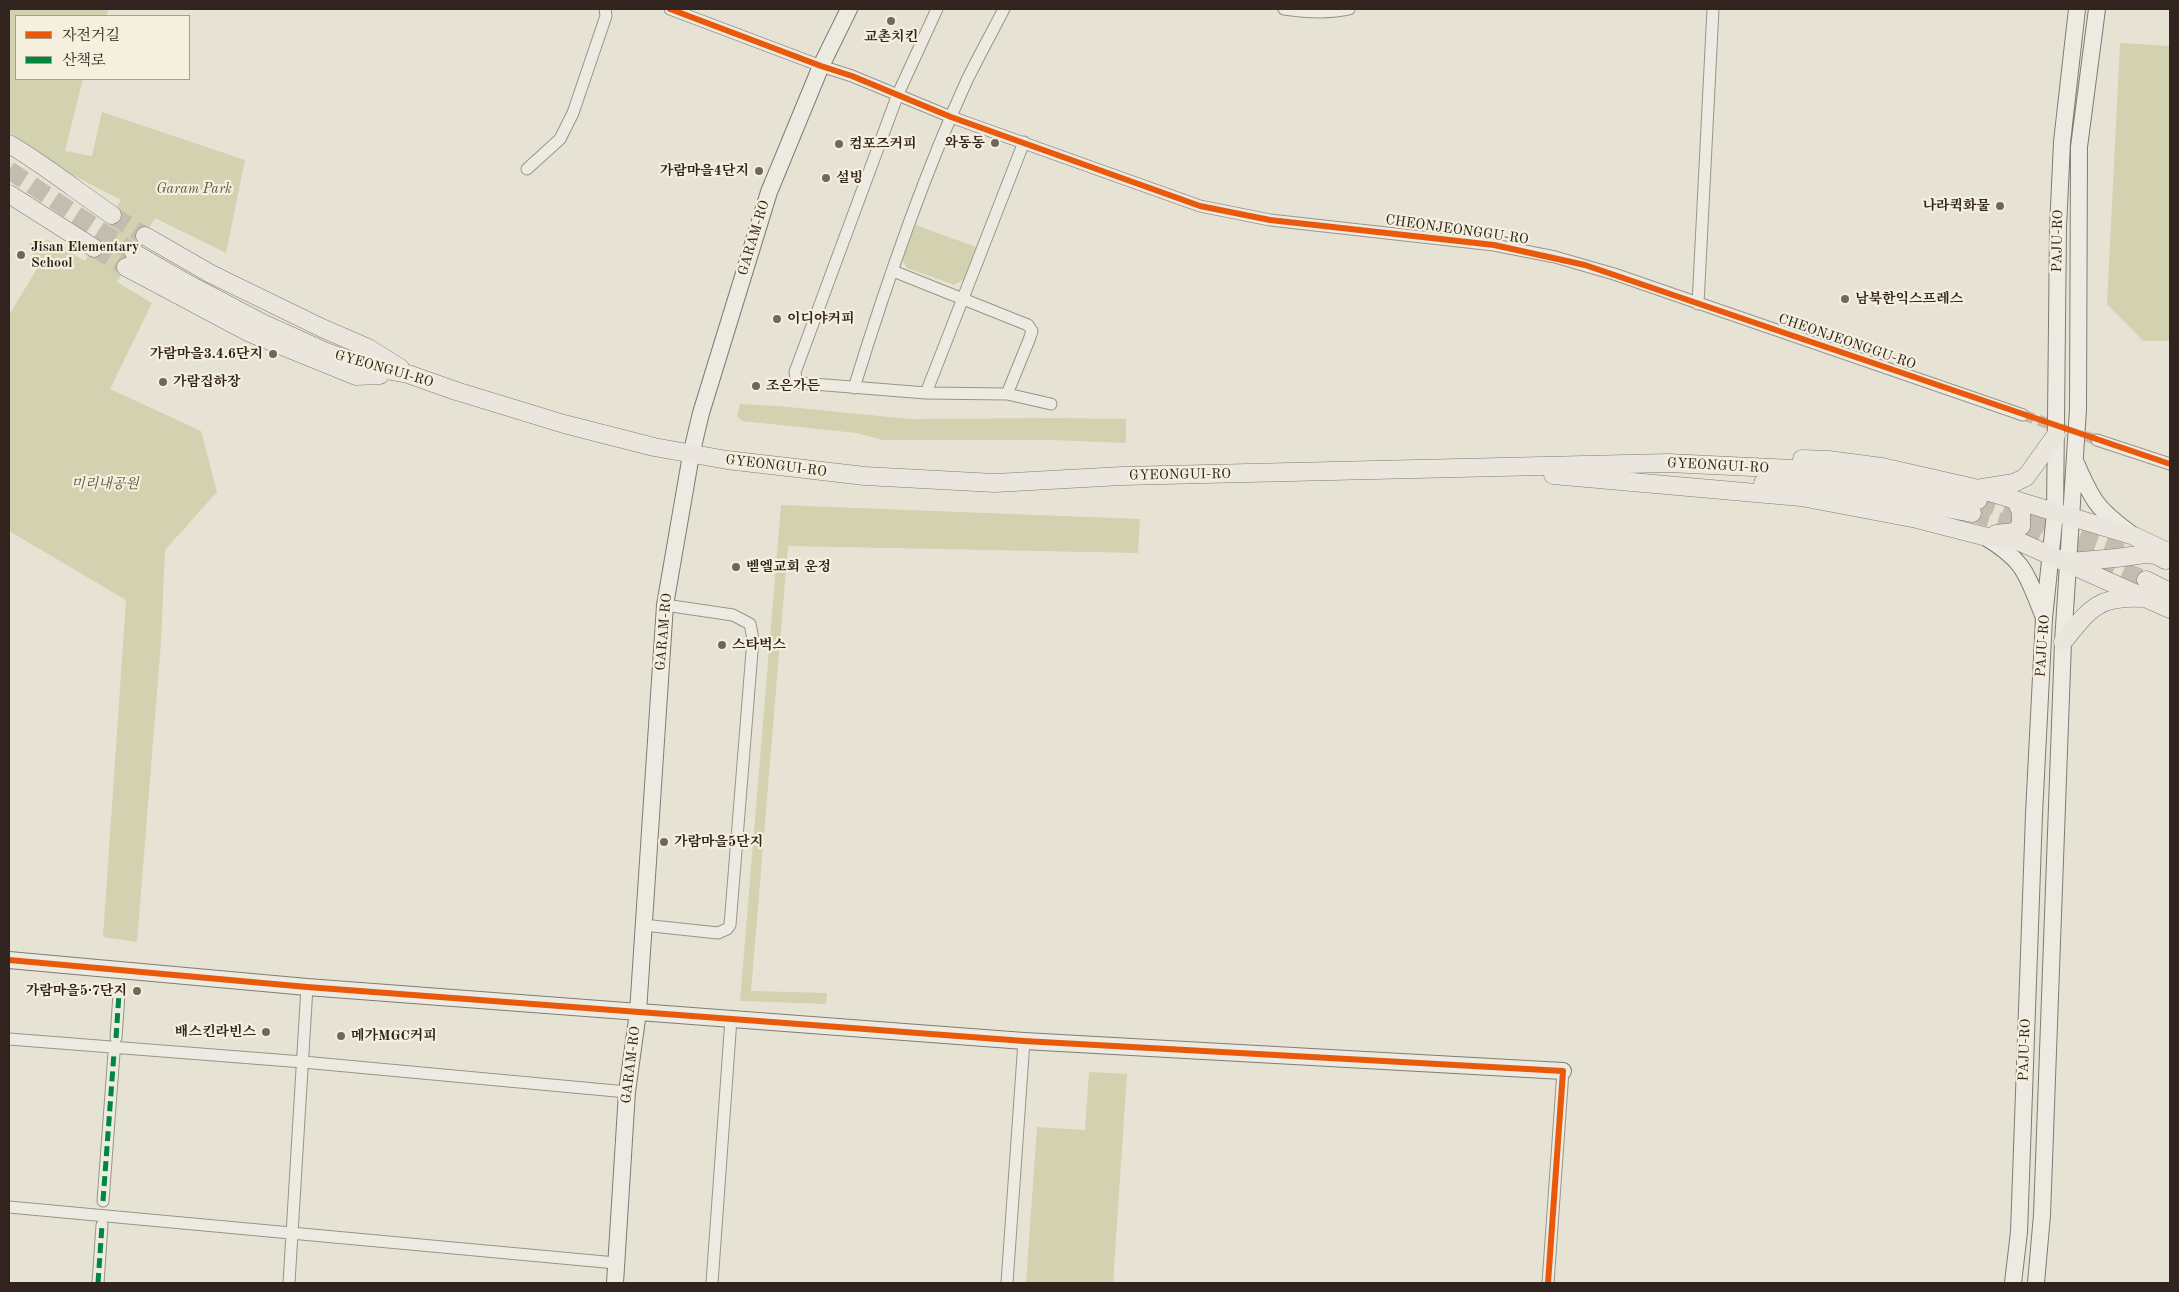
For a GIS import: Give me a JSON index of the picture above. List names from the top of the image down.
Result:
{
  "streets": {
    "main road": ["GYEONGUI-RO"],
    "street": ["CHEONJEONGGU-RO", "GARAM-RO", "PAJU-RO"]
  },
  "crossings": [
    ["CHEONJEONGGU-RO", "GARAM-RO"],
    ["GARAM-RO", "GYEONGUI-RO"]
  ],
  "parks": ["Garam Park", "미리내공원"],
  "places": [
    "교촌치킨",
    "와동동",
    "컴포즈커피",
    "가람마을4단지",
    "설빙",
    "나라퀵화물",
    "Jisan Elementary School",
    "남북한익스프레스",
    "이디야커피",
    "가람마을3.4.6단지",
    "가람집하장",
    "조은가든",
    "벧엘교회 운정",
    "스타벅스",
    "가람마을5단지",
    "가람마을5·7단지",
    "배스킨라빈스",
    "메가MGC커피"
  ],
  "legend": ["자전거길", "산책로"]
}
